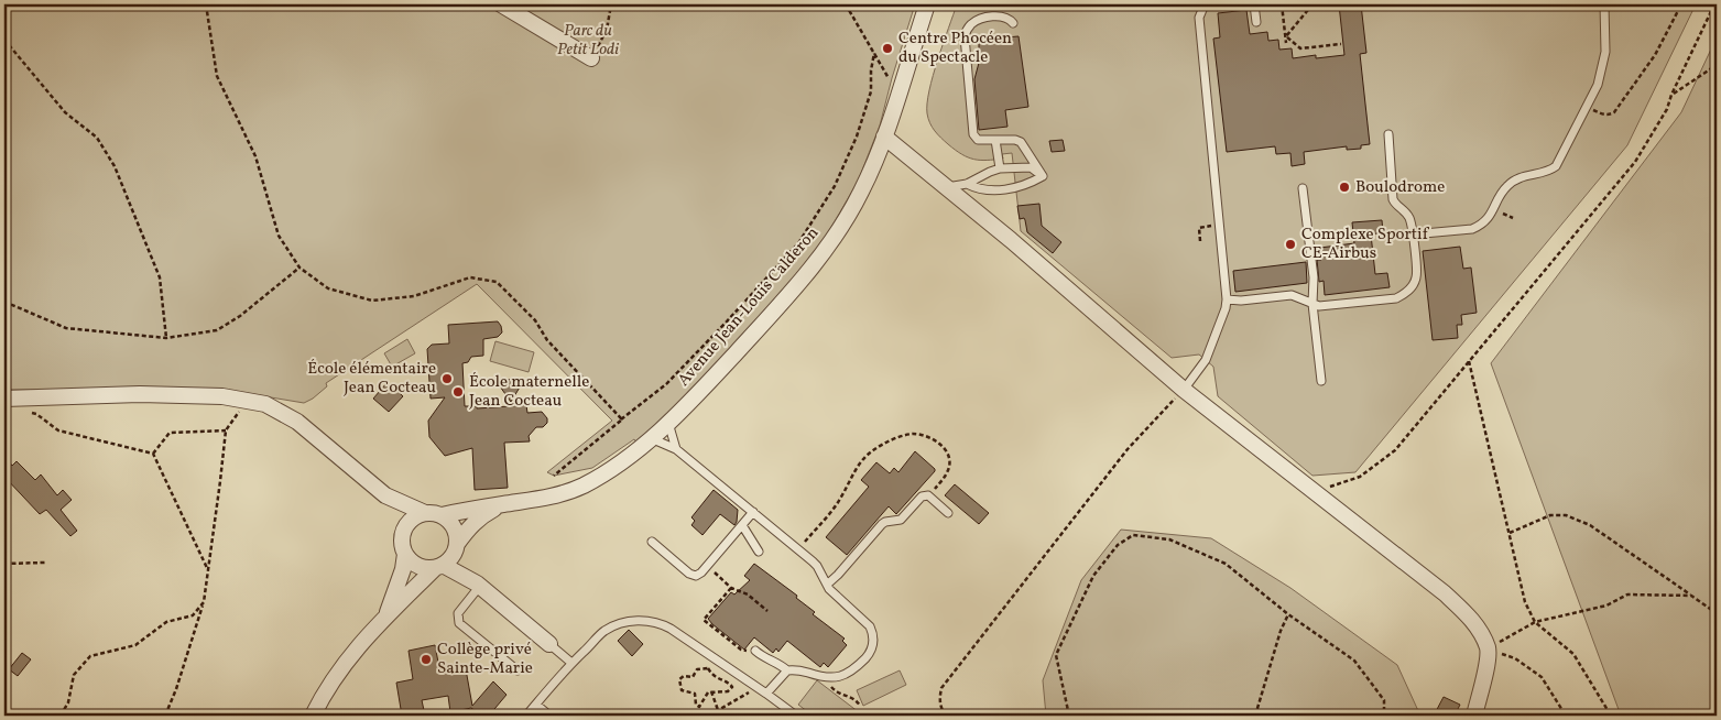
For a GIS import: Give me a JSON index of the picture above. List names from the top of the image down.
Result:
{
  "streets": {
    "street": ["Avenue Jean-Louis Calderon"]
  },
  "parks": ["Parc du Petit Lodi"],
  "places": [
    "Centre Phocéen du Spectacle",
    "Boulodrome",
    "Complexe Sportif CE-Airbus",
    "École élémentaire Jean Cocteau",
    "École maternelle Jean Cocteau",
    "Collège privé Sainte-Marie"
  ]
}
